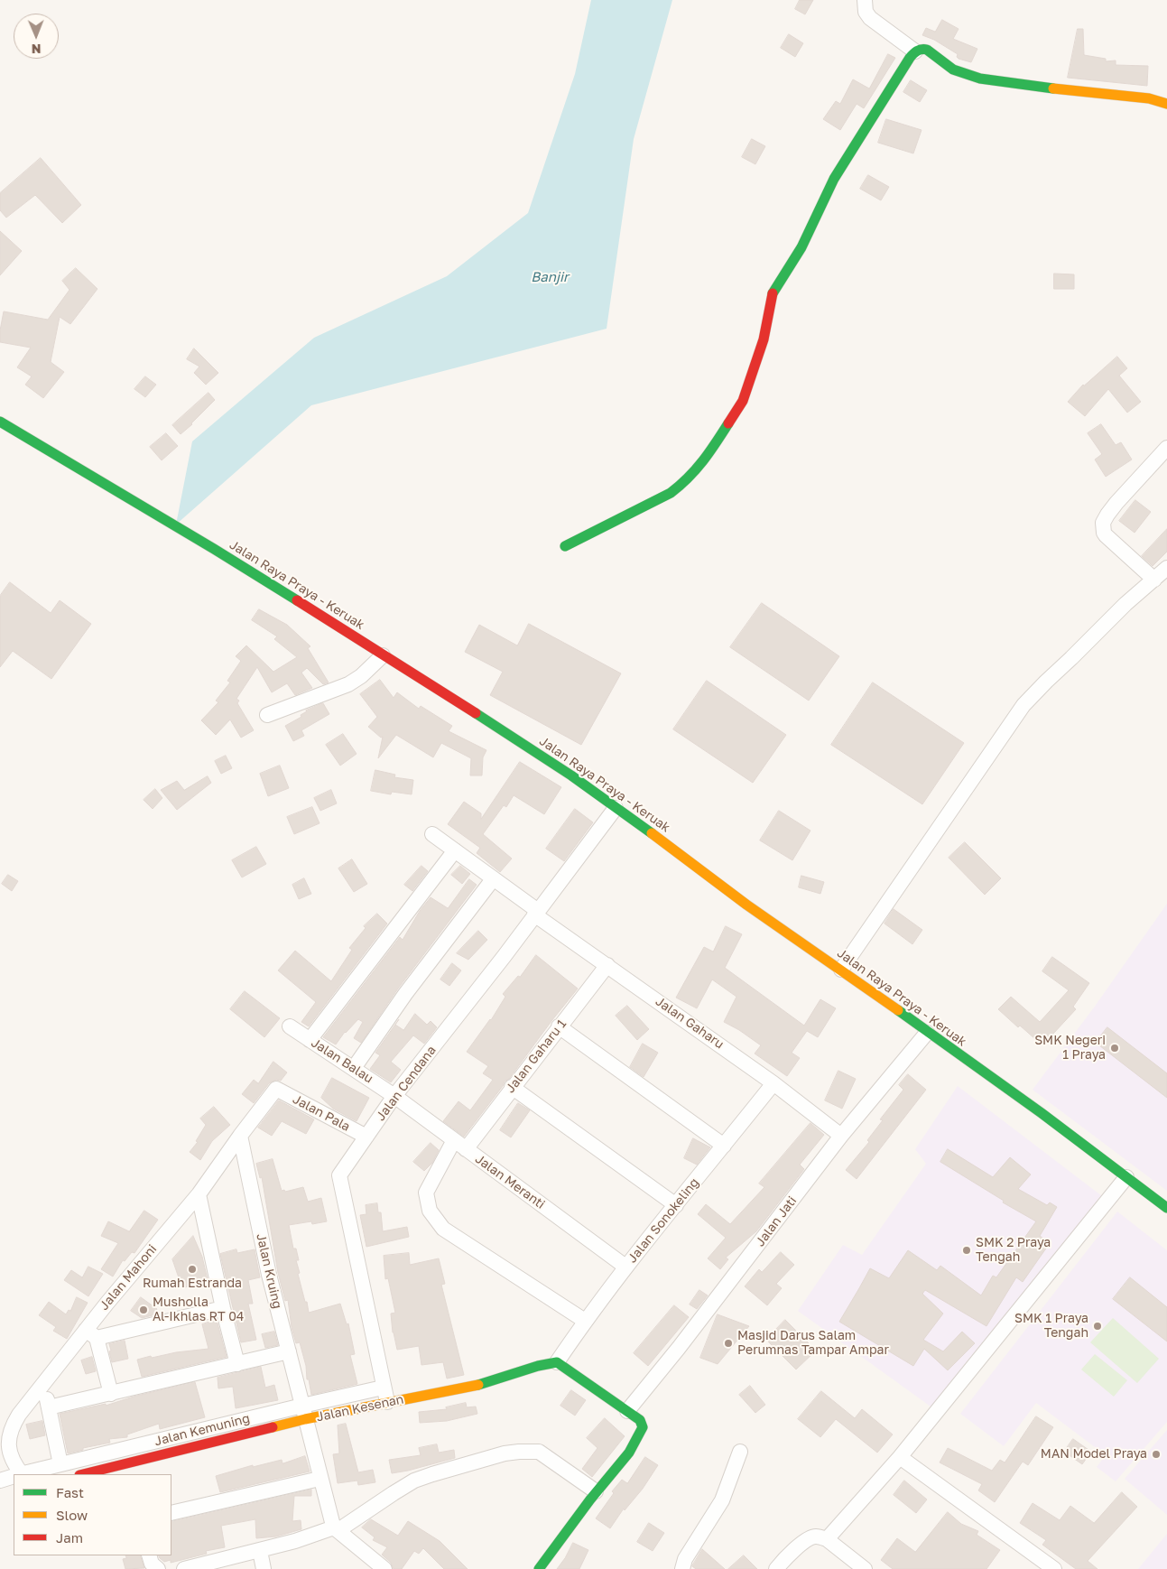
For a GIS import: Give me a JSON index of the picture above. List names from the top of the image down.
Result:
{
  "streets": {
    "street": [
      "Jalan Raya Praya - Keruak",
      "Jalan Gaharu",
      "Jalan Gaharu 1",
      "Jalan Balau",
      "Jalan Cendana",
      "Jalan Pala",
      "Jalan Meranti",
      "Jalan Sonokeling",
      "Jalan Jati",
      "Jalan Kruing",
      "Jalan Mahoni",
      "Jalan Kesenan",
      "Jalan Kemuning"
    ]
  },
  "crossings": [
    ["Jalan Raya Praya - Keruak", "Jalan Cendana"],
    ["Jalan Raya Praya - Keruak", "Jalan Jati"],
    ["Jalan Gaharu", "Jalan Gaharu 1"],
    ["Jalan Gaharu", "Jalan Cendana"],
    ["Jalan Gaharu", "Jalan Sonokeling"],
    ["Jalan Gaharu", "Jalan Jati"],
    ["Jalan Gaharu 1", "Jalan Meranti"],
    ["Jalan Gaharu 1", "Jalan Sonokeling"],
    ["Jalan Balau", "Jalan Cendana"],
    ["Jalan Balau", "Jalan Meranti"],
    ["Jalan Cendana", "Jalan Pala"],
    ["Jalan Cendana", "Jalan Meranti"],
    ["Jalan Cendana", "Jalan Kesenan"],
    ["Jalan Cendana", "Jalan Kemuning"],
    ["Jalan Pala", "Jalan Mahoni"],
    ["Jalan Meranti", "Jalan Sonokeling"],
    ["Jalan Sonokeling", "Jalan Kesenan"],
    ["Jalan Kruing", "Jalan Mahoni"],
    ["Jalan Kruing", "Jalan Kesenan"],
    ["Jalan Kruing", "Jalan Kemuning"],
    ["Jalan Kesenan", "Jalan Kemuning"]
  ],
  "water": ["Banjir"],
  "places": [
    "SMK Negeri 1 Praya",
    "SMK 2 Praya Tengah",
    "Rumah Estranda",
    "Musholla Al-Ikhlas RT 04",
    "SMK 1 Praya Tengah",
    "Masjid Darus Salam Perumnas Tampar Ampar",
    "MAN Model Praya"
  ],
  "legend": ["Fast", "Slow", "Jam"],
  "north": "bottom"
}
